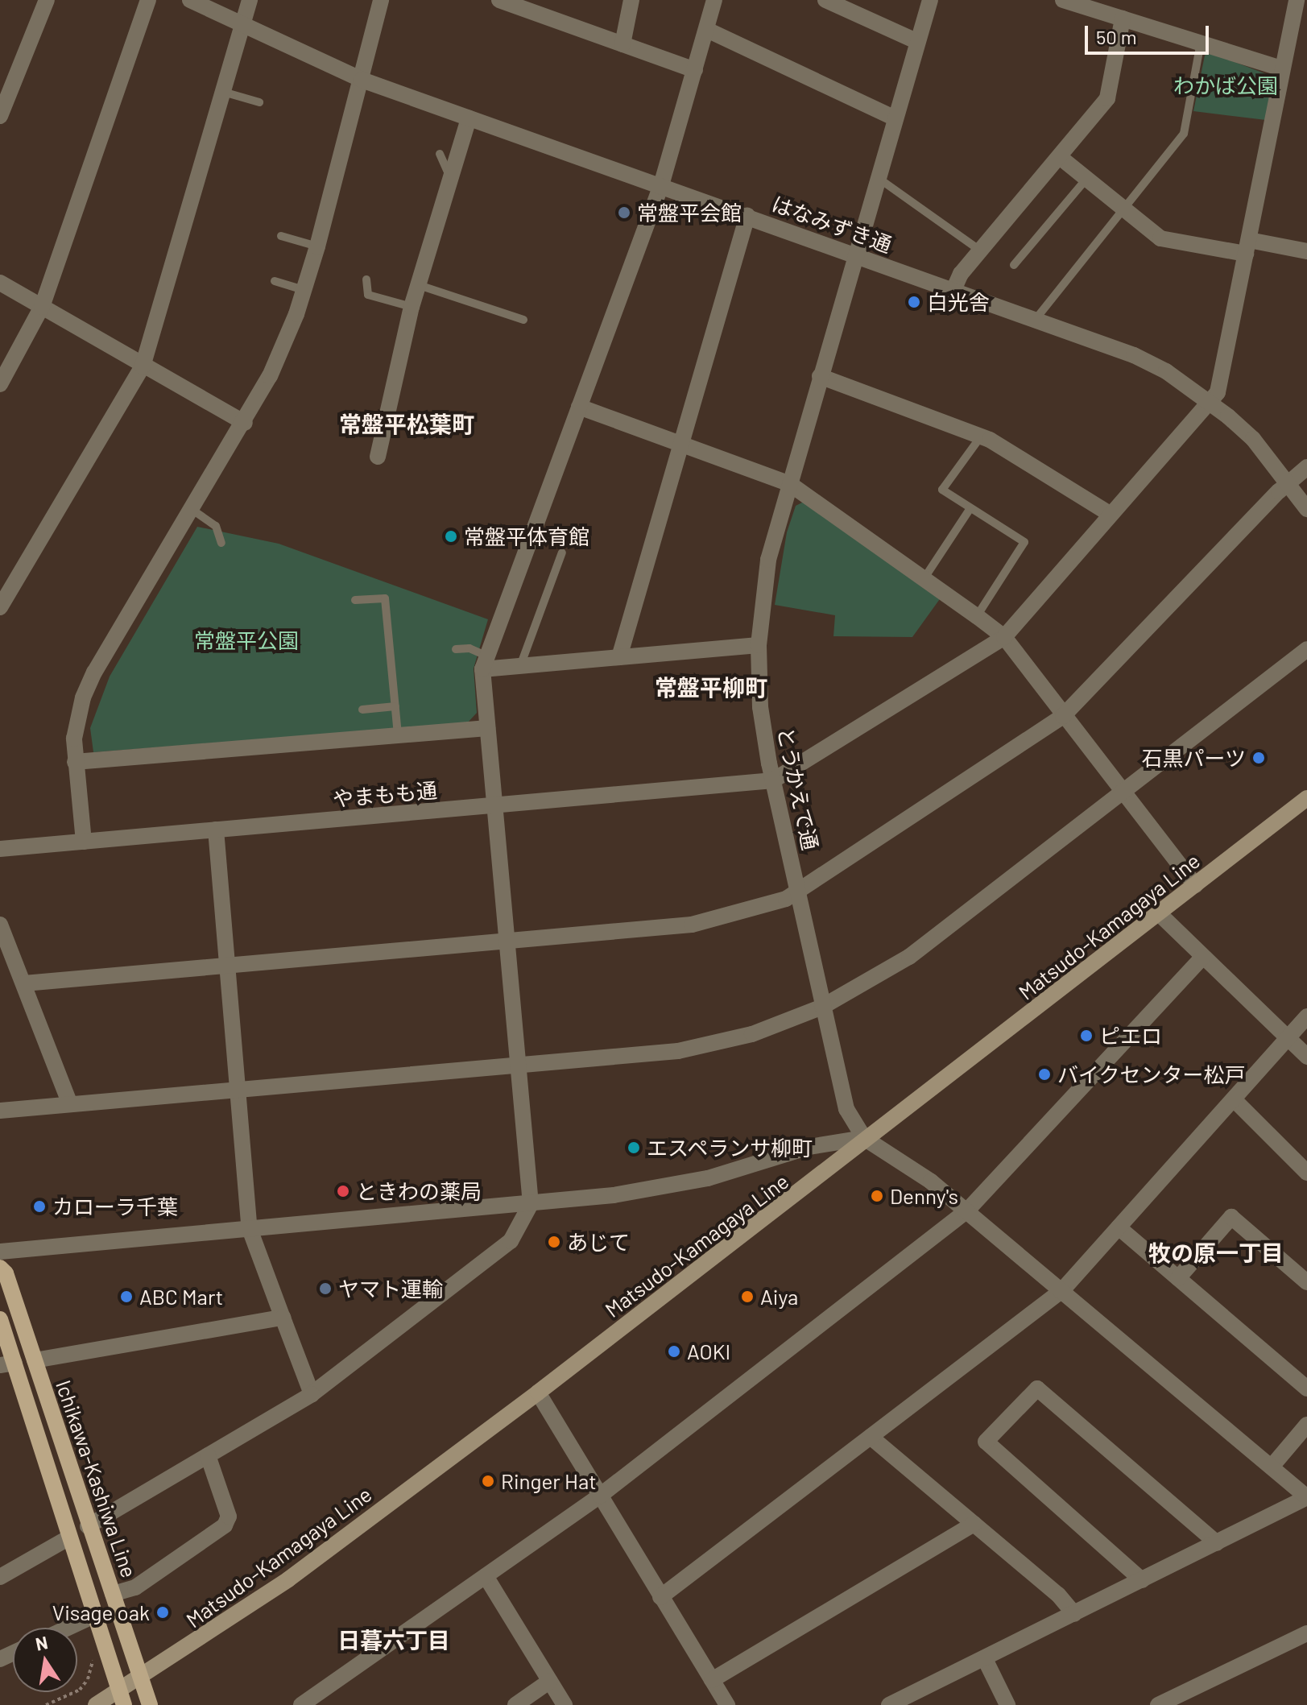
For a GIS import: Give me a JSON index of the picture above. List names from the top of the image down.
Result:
{
  "streets": {
    "main road": ["Matsudo-Kamagaya Line", "Ichikawa-Kashiwa Line"],
    "street": ["はなみずき通", "とうかえで通", "やまもも通"]
  },
  "crossings": [
    ["はなみずき通", "とうかえで通"],
    ["とうかえで通", "やまもも通"],
    ["とうかえで通", "Matsudo-Kamagaya Line"],
    ["Matsudo-Kamagaya Line", "Ichikawa-Kashiwa Line"]
  ],
  "districts": [
    "常盤平松葉町",
    "常盤平柳町",
    "牧の原一丁目",
    "日暮六丁目"
  ],
  "parks": ["わかば公園", "常盤平公園"],
  "places": [
    "常盤平会館",
    "白光舎",
    "常盤平体育館",
    "石黒パーツ",
    "ピエロ",
    "バイクセンター松戸",
    "エスペランサ柳町",
    "ときわの薬局",
    "Denny's",
    "カローラ千葉",
    "あじて",
    "ヤマト運輸",
    "ABC Mart",
    "Aiya",
    "AOKI",
    "Ringer Hat",
    "Visage oak"
  ],
  "scale_bar": "50 m",
  "north": "top"
}
